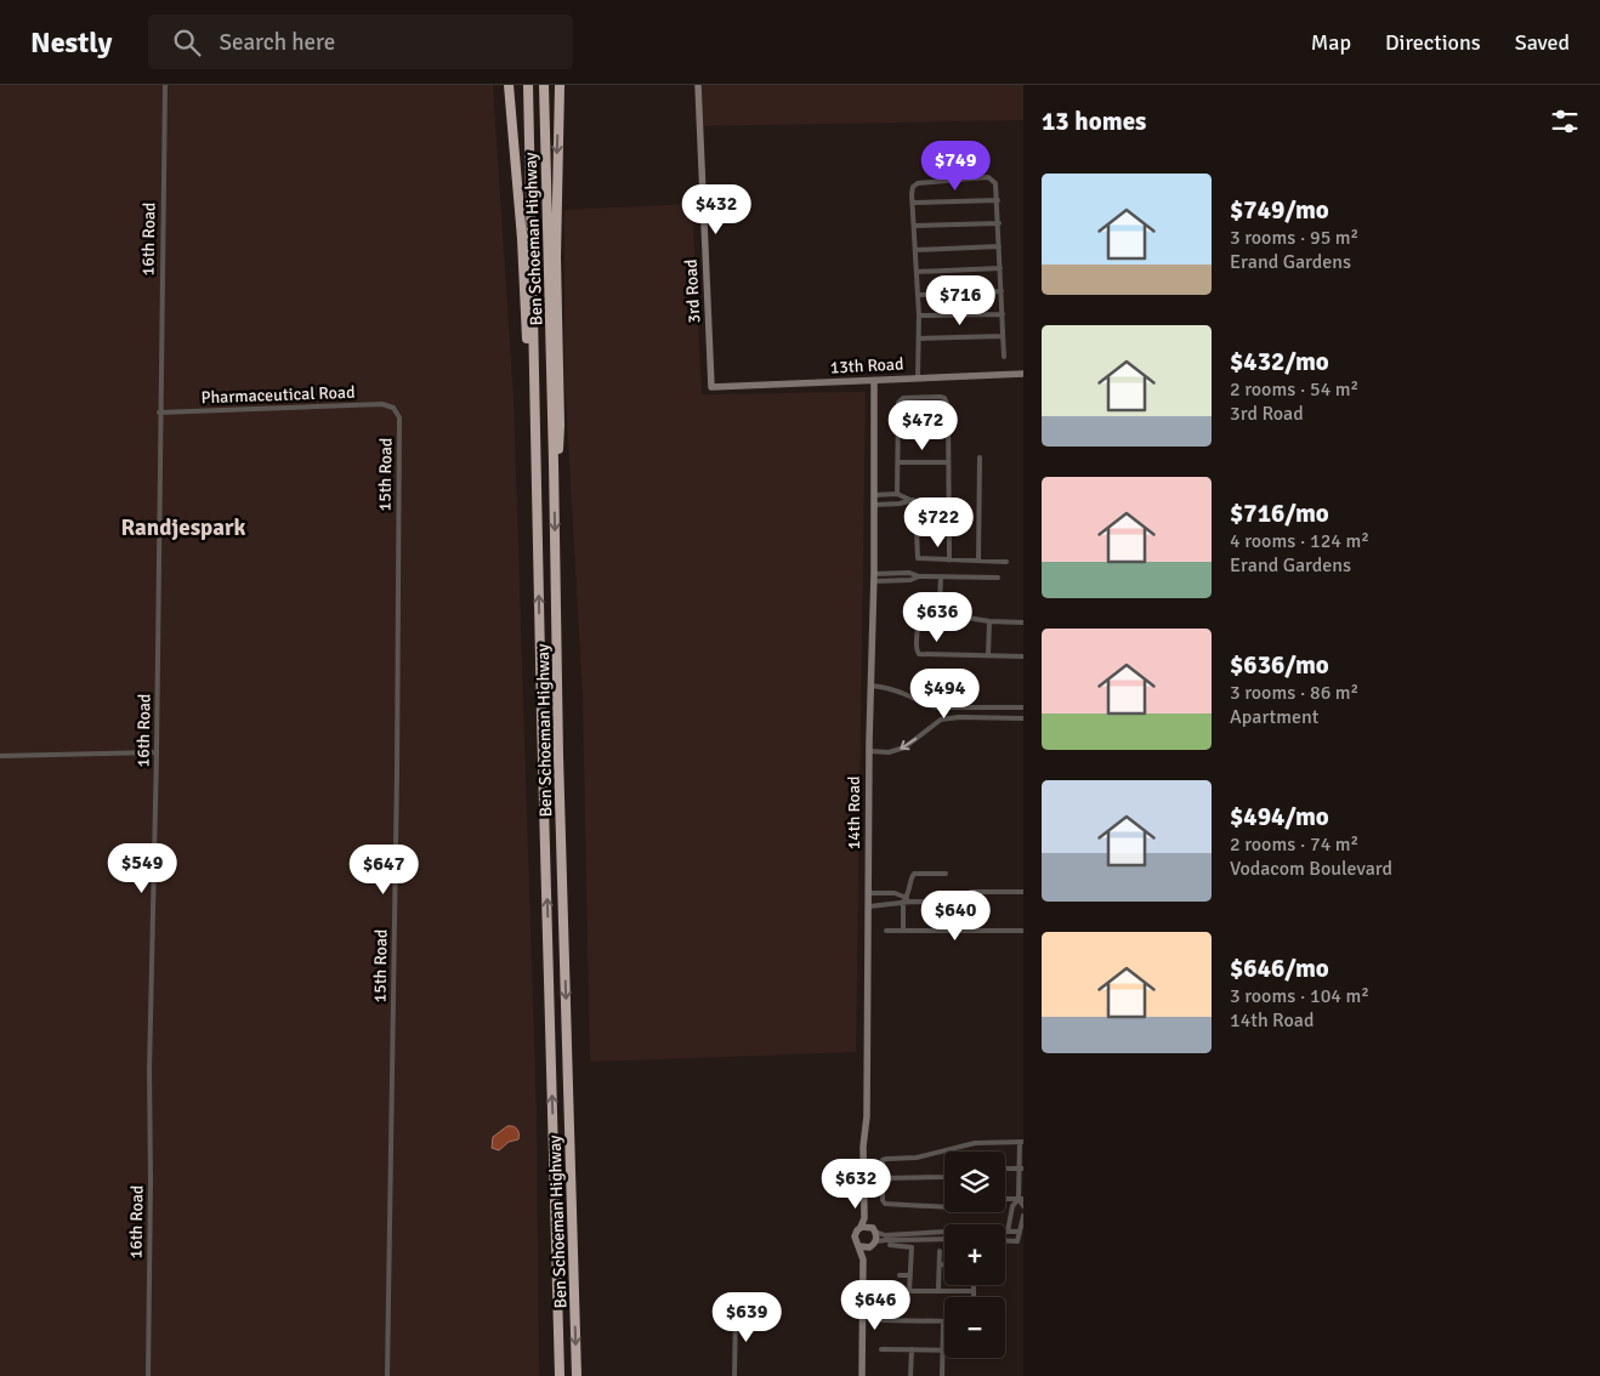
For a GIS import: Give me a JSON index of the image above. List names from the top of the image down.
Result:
{
  "streets": {
    "highway": ["Ben Schoeman Highway"],
    "street": [
      "16th Road",
      "3rd Road",
      "13th Road",
      "Pharmaceutical Road",
      "15th Road",
      "14th Road"
    ]
  },
  "crossings": [
    ["16th Road", "Pharmaceutical Road"],
    ["3rd Road", "13th Road"],
    ["13th Road", "14th Road"],
    ["Pharmaceutical Road", "15th Road"]
  ],
  "districts": ["Randjespark"],
  "page": {
    "header": "Nestly",
    "search": "Search here",
    "nav": ["Map", "Directions", "Saved"],
    "heading": "13 homes",
    "price": [
      "$749",
      "$432",
      "$716",
      "$472",
      "$722",
      "$636",
      "$494",
      "$549",
      "$647",
      "$640",
      "$632",
      "$646",
      "$639"
    ],
    "list": [
      {
        "name": "$749/mo",
        "note": "3 rooms · 95 m² · Erand Gardens"
      },
      {
        "name": "$432/mo",
        "note": "2 rooms · 54 m² · 3rd Road"
      },
      {
        "name": "$716/mo",
        "note": "4 rooms · 124 m² · Erand Gardens"
      },
      {
        "name": "$636/mo",
        "note": "3 rooms · 86 m² · Apartment"
      },
      {
        "name": "$494/mo",
        "note": "2 rooms · 74 m² · Vodacom Boulevard"
      },
      {
        "name": "$646/mo",
        "note": "3 rooms · 104 m² · 14th Road"
      }
    ],
    "map_buttons": ["+", "−"]
  }
}
